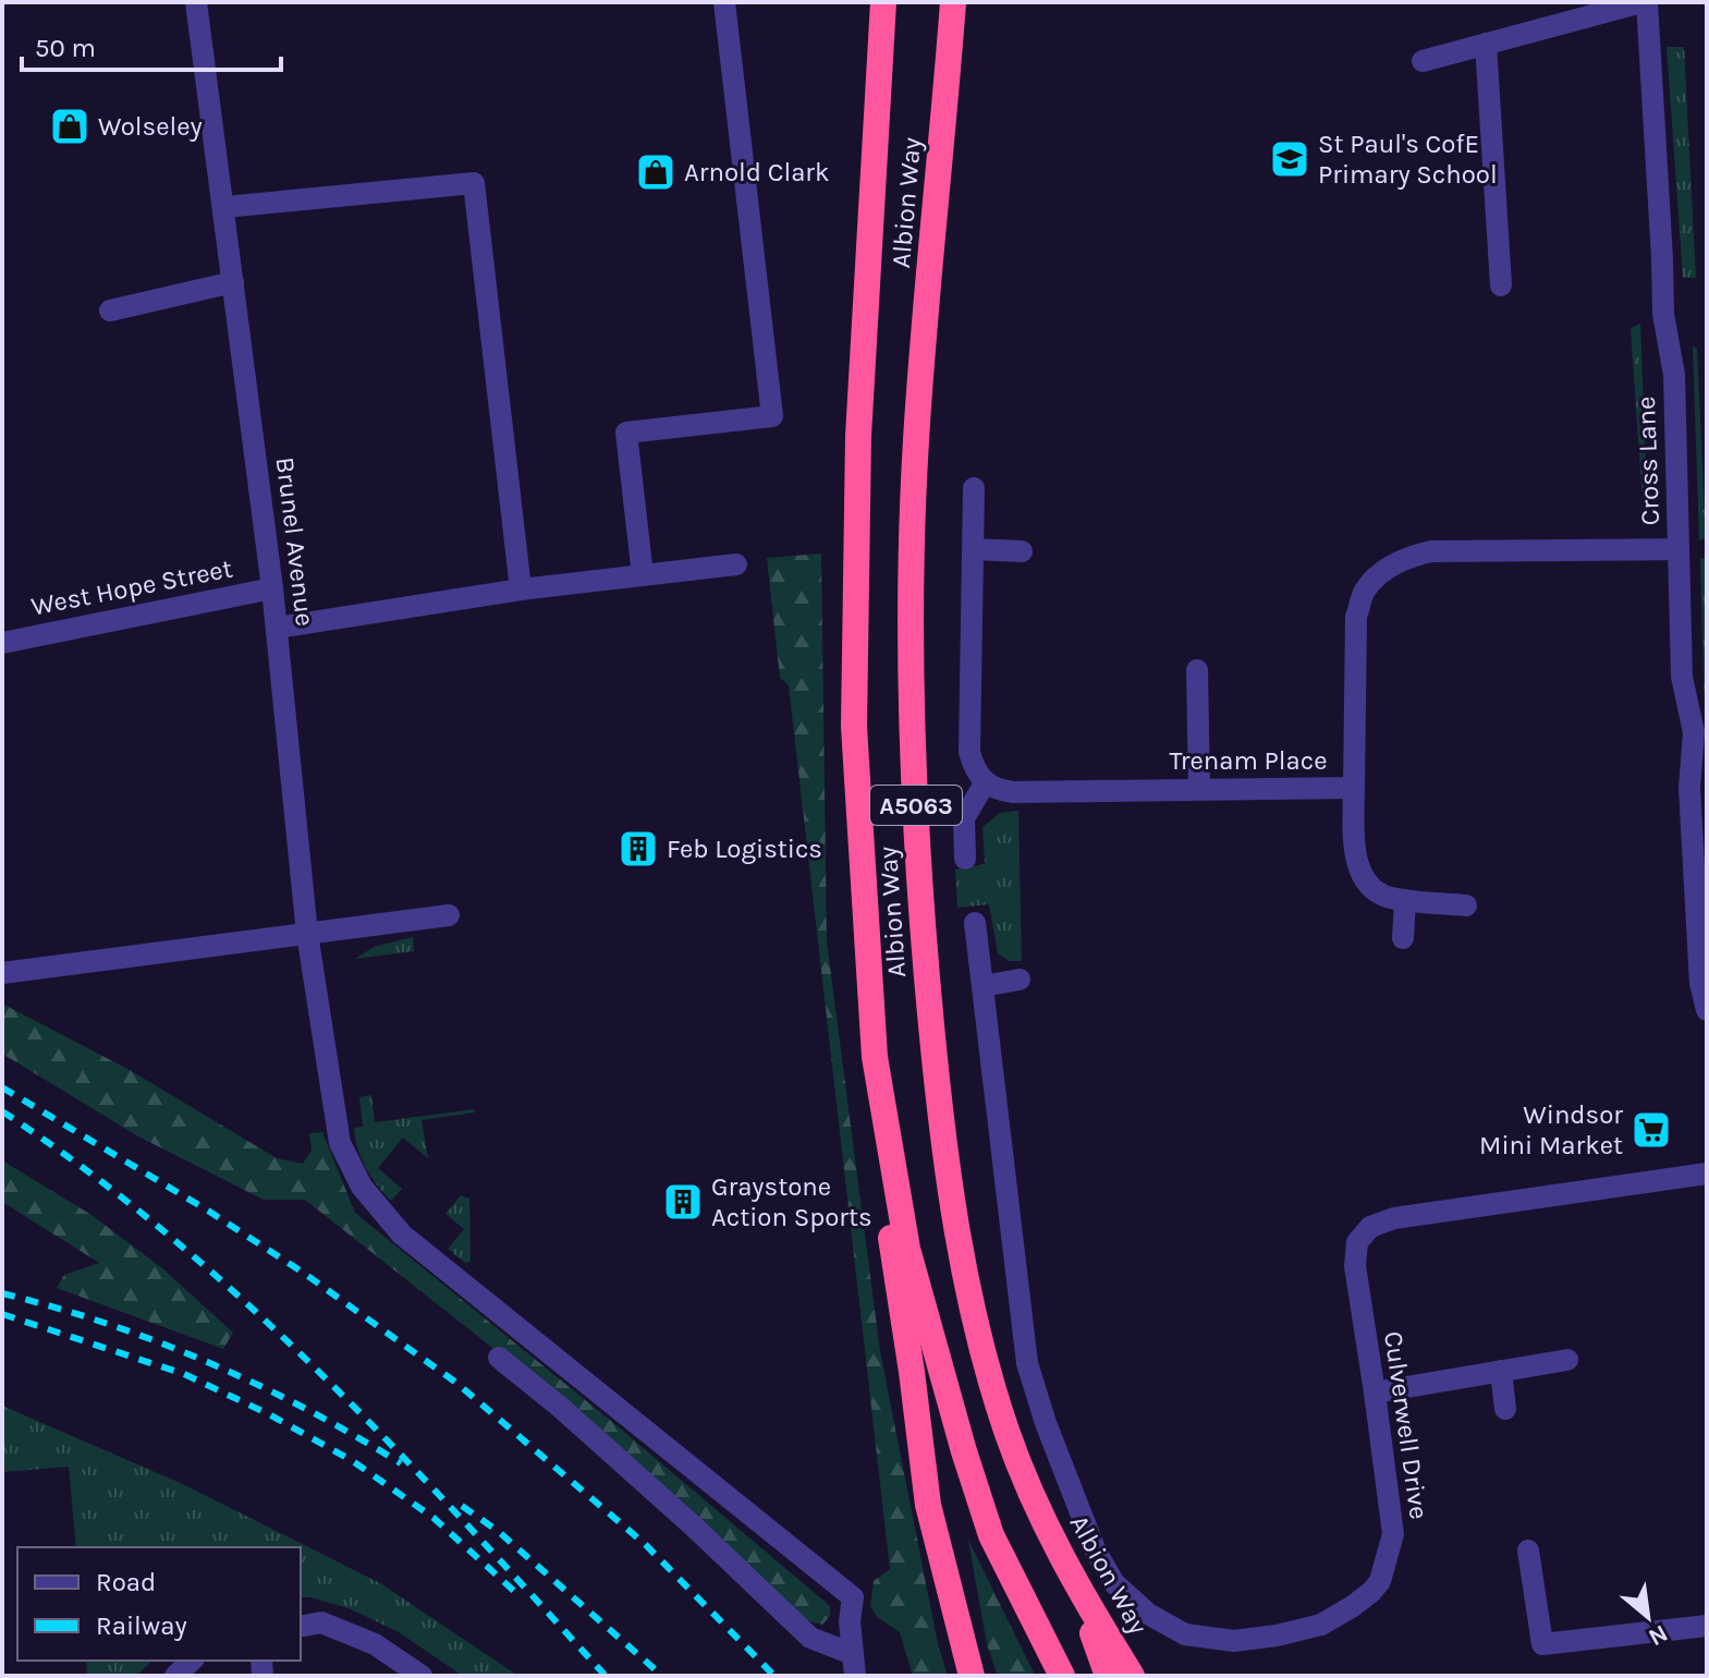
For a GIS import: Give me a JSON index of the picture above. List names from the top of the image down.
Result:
{
  "streets": {
    "highway": ["Albion Way", "A5063"],
    "street": [
      "Cross Lane",
      "Brunel Avenue",
      "West Hope Street",
      "Trenam Place",
      "Culverwell Drive"
    ]
  },
  "crossings": [
    ["Albion Way", "A5063"],
    ["Cross Lane", "Trenam Place"],
    ["Brunel Avenue", "West Hope Street"]
  ],
  "places": {
    "shop": ["Wolseley", "Arnold Clark"],
    "school or university": ["St Paul's CofE Primary School"],
    "building": ["Feb Logistics", "Graystone Action Sports"],
    "supermarket": ["Windsor Mini Market"]
  },
  "legend": ["Road", "Railway"],
  "scale_bar": "50 m",
  "north": "bottom right"
}
